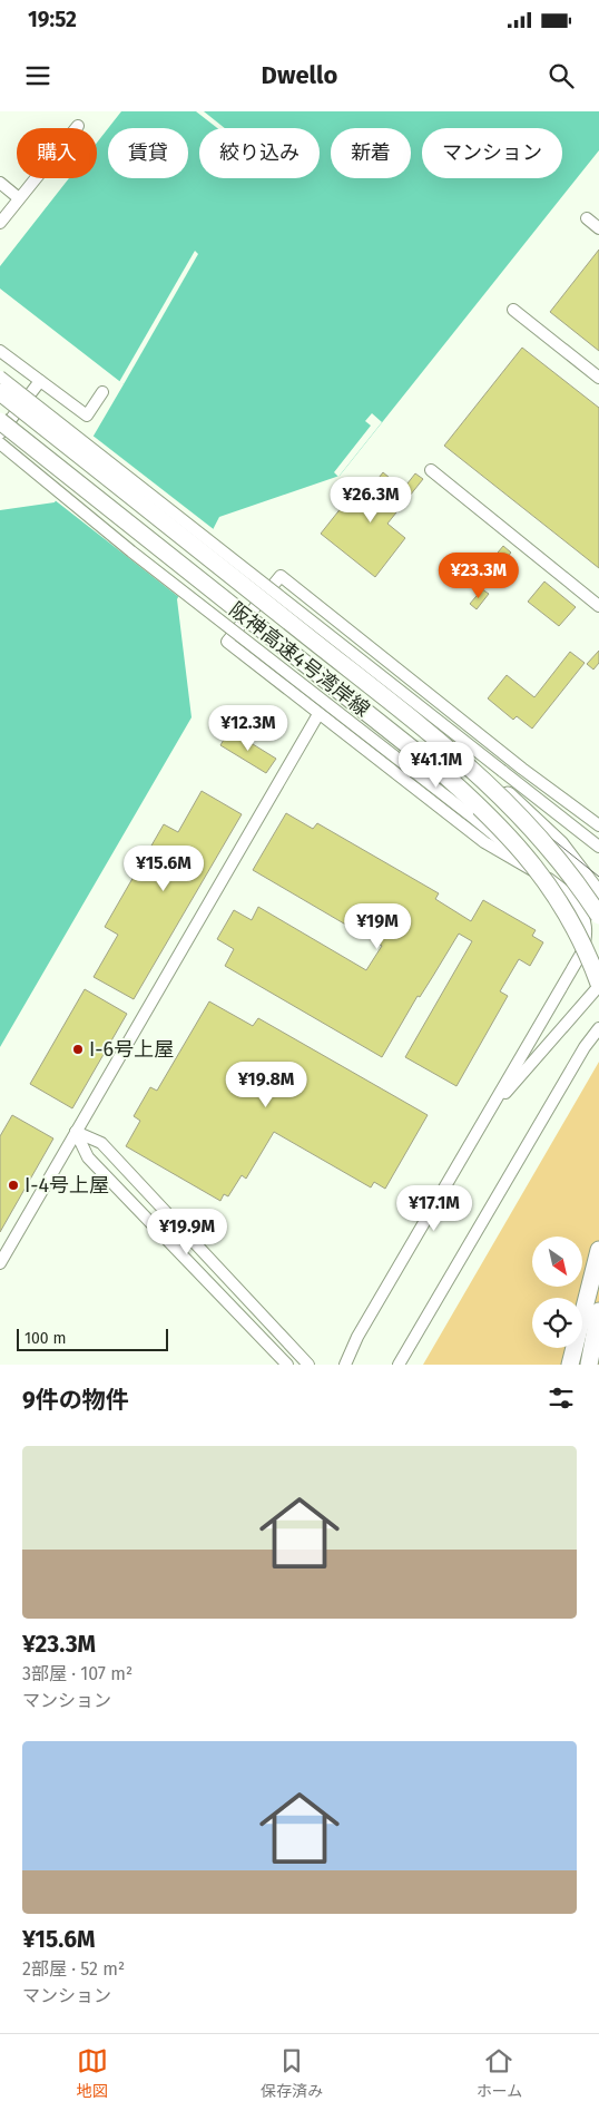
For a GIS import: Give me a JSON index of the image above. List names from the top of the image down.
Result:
{
  "streets": {
    "highway": ["阪神高速4号湾岸線"]
  },
  "places": ["I-6号上屋", "I-4号上屋"],
  "scale_bar": "100 m",
  "north": "bottom right",
  "page": {
    "status": "19:52",
    "header": "Dwello",
    "chip": [
      "購入",
      "賃貸",
      "絞り込み",
      "新着",
      "マンション"
    ],
    "price": [
      "¥26.3M",
      "¥23.3M",
      "¥12.3M",
      "¥41.1M",
      "¥15.6M",
      "¥19M",
      "¥19.8M",
      "¥17.1M",
      "¥19.9M"
    ],
    "scale": "100 m",
    "heading": "9件の物件",
    "list": [
      {
        "name": "¥23.3M",
        "note": "3部屋 · 107 m² · マンション"
      },
      {
        "name": "¥15.6M",
        "note": "2部屋 · 52 m² · マンション"
      }
    ],
    "tabs": ["地図", "保存済み", "ホーム"]
  }
}
